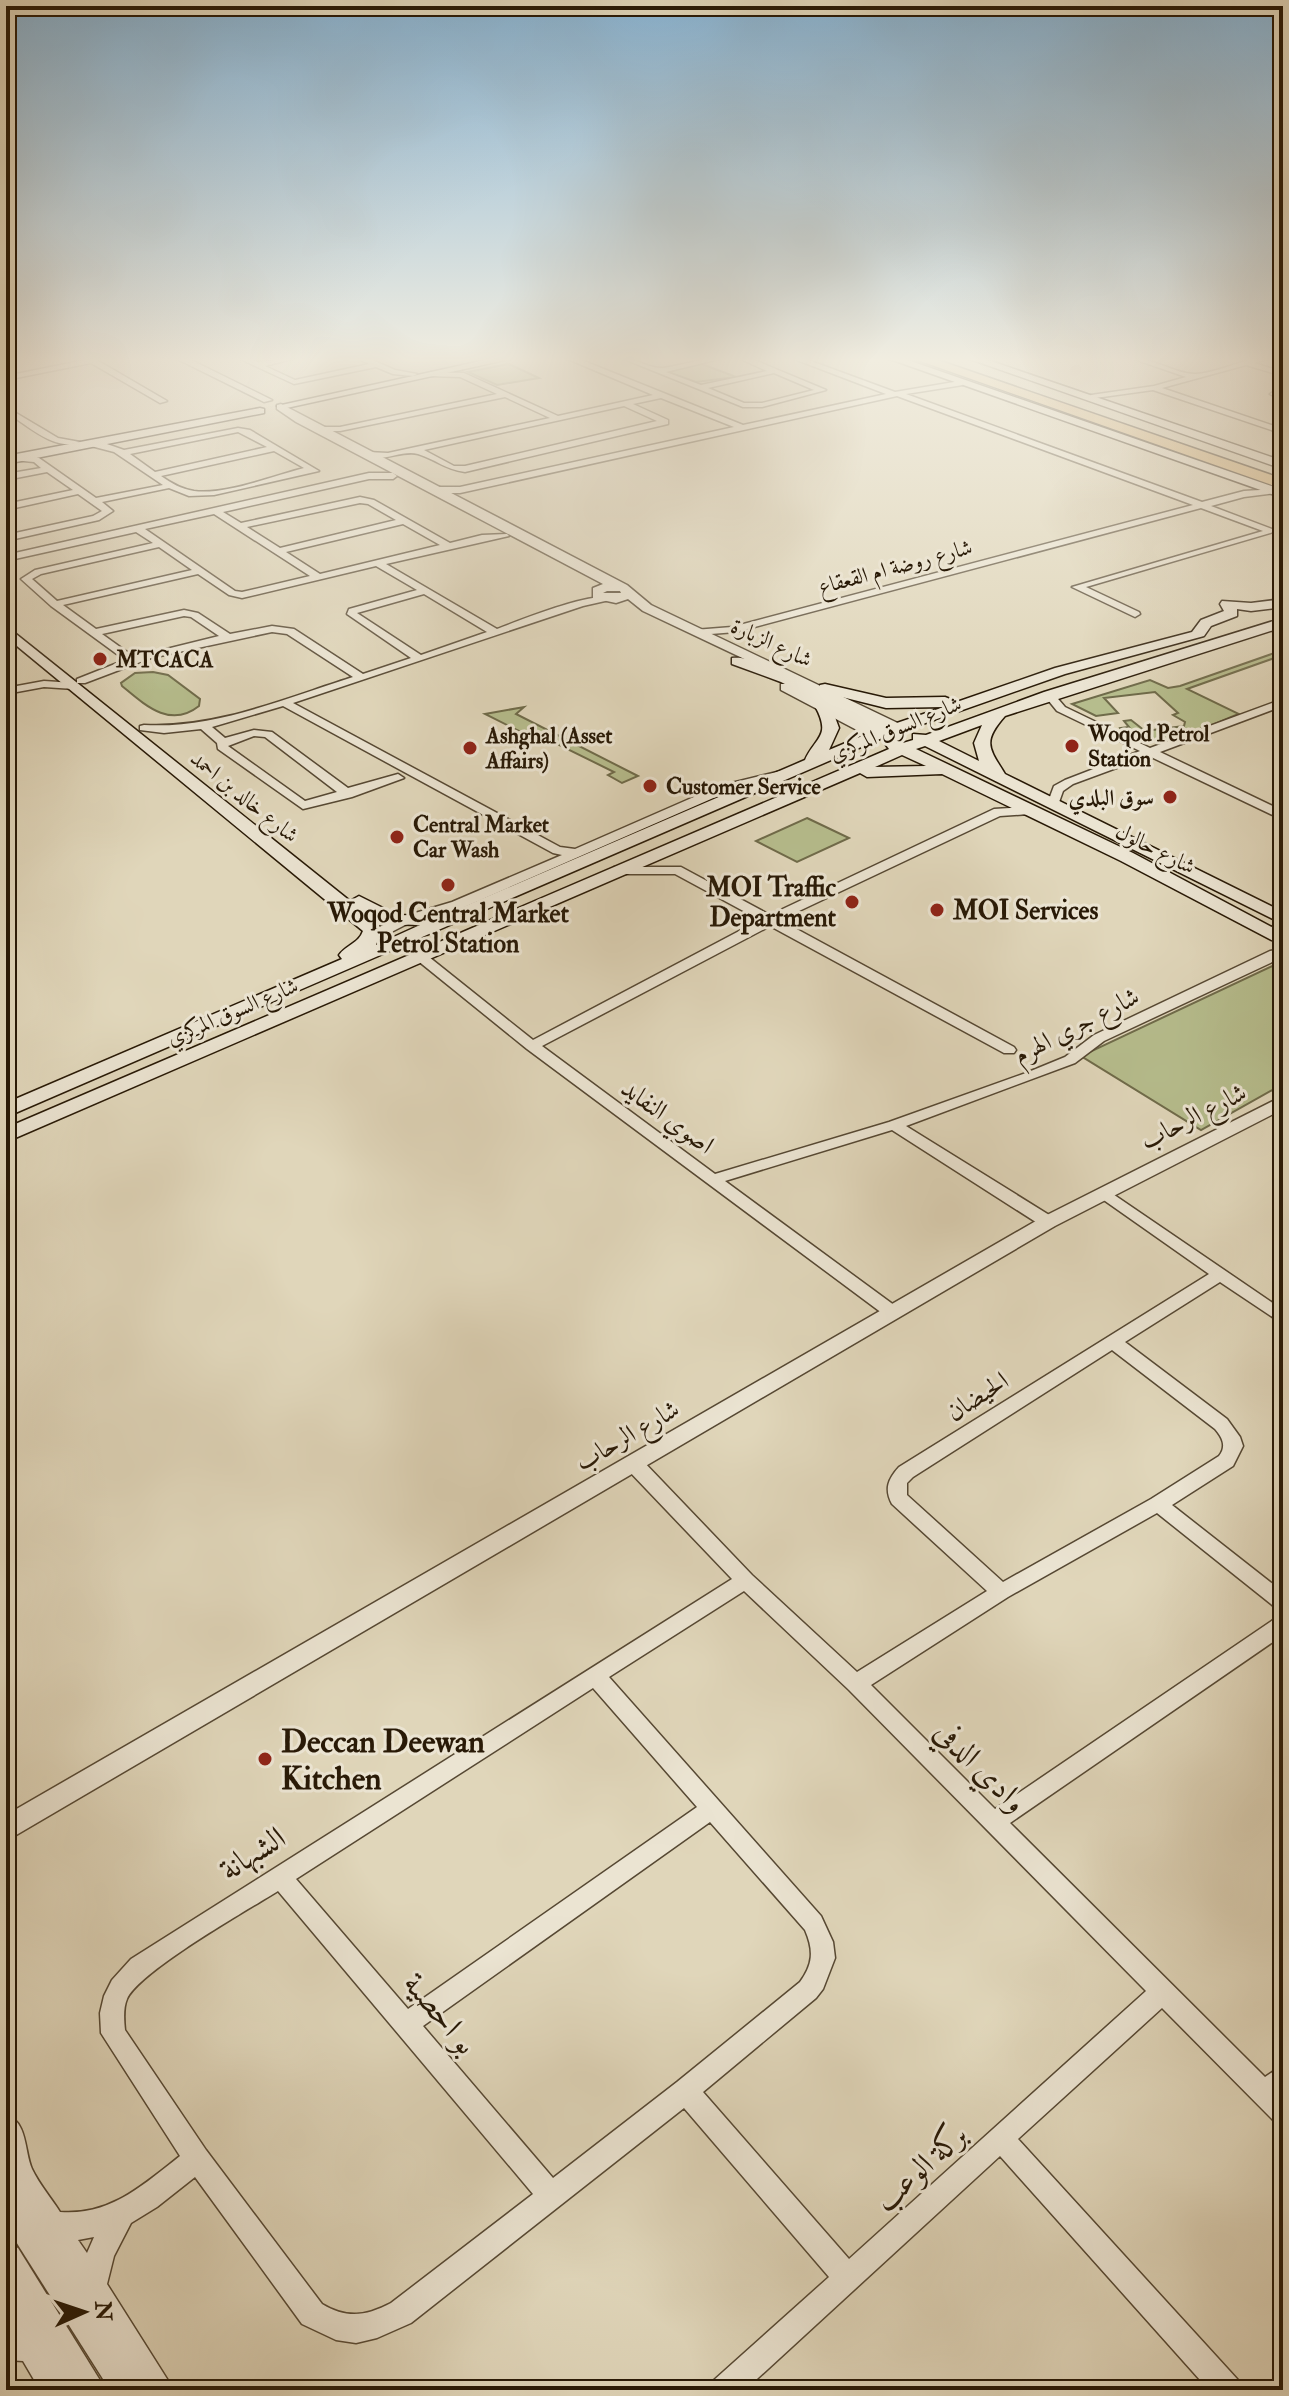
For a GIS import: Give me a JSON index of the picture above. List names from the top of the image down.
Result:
{
  "streets": {
    "main road": ["شارع السوق المركزي", "شارع خالد بن احمد", "شارع حالول"],
    "street": [
      "شارع روضة ام القعقاع",
      "شارع الزبارة",
      "شارع جري الهرم",
      "اصوي النفايد",
      "شارع الرحاب",
      "الحيضان",
      "وادي الدفي",
      "الشبهانة",
      "بو احصية",
      "بركة الوعب"
    ]
  },
  "crossings": [
    ["شارع روضة ام القعقاع", "شارع الزبارة"],
    ["شارع الزبارة", "شارع السوق المركزي"],
    ["شارع الزبارة", "شارع حالول"],
    ["شارع السوق المركزي", "شارع خالد بن احمد"],
    ["شارع السوق المركزي", "شارع حالول"],
    ["شارع السوق المركزي", "اصوي النفايد"],
    ["شارع حالول", "شارع جري الهرم"],
    ["شارع جري الهرم", "اصوي النفايد"],
    ["اصوي النفايد", "شارع الرحاب"],
    ["شارع الرحاب", "وادي الدفي"],
    ["وادي الدفي", "الشبهانة"],
    ["وادي الدفي", "بركة الوعب"],
    ["الشبهانة", "بو احصية"]
  ],
  "places": [
    "MTCACA",
    "Woqod Petrol Station",
    "Ashghal (Asset Affairs)",
    "Customer Service",
    "سوق البلدي",
    "Central Market Car Wash",
    "Woqod Central Market Petrol Station",
    "MOI Traffic Department",
    "MOI Services",
    "Deccan Deewan Kitchen"
  ],
  "north": "right"
}
